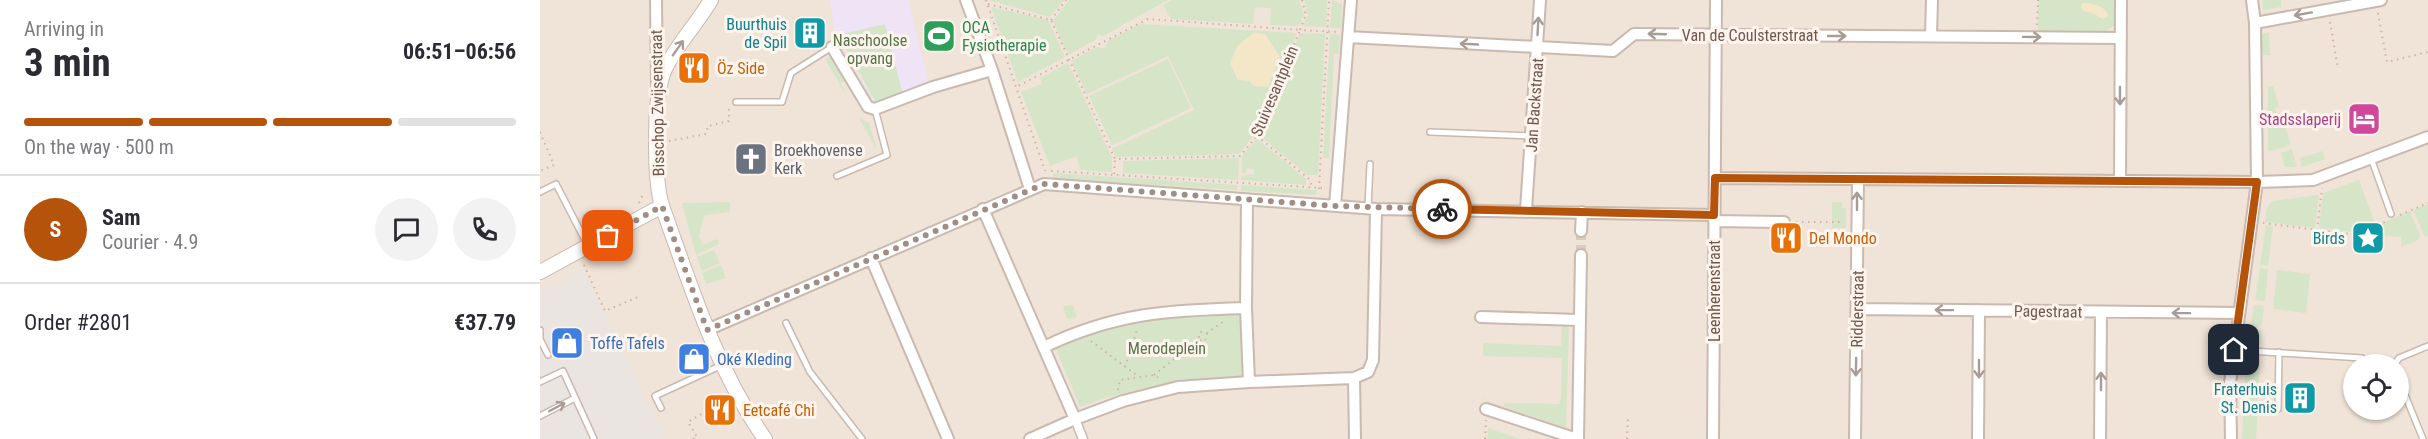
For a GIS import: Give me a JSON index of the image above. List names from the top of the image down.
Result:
{
  "streets": {
    "street": [
      "Van de Coulsterstraat",
      "Bisschop Zwijsenstraat",
      "Jan Backstraat",
      "Leenherenstraat",
      "Ridderstraat",
      "Pagestraat"
    ],
    "path": ["Stuivesantplein"]
  },
  "crossings": [
    ["Van de Coulsterstraat", "Jan Backstraat"],
    ["Van de Coulsterstraat", "Leenherenstraat"],
    ["Ridderstraat", "Pagestraat"]
  ],
  "one_way": ["Pagestraat"],
  "parks": ["Naschoolse opvang", "Merodeplein"],
  "places": {
    "building": ["Buurthuis de Spil", "Fraterhuis St. Denis"],
    "sports": ["OCA Fysiotherapie"],
    "restaurant": ["Öz Side", "Del Mondo", "Eetcafé Chi"],
    "hotel": ["Stadsslaperij"],
    "church": ["Broekhovense Kerk"],
    "place": ["Birds"],
    "shop": ["Toffe Tafels", "Oké Kleding"]
  },
  "page": {
    "heading": ["3 min", "Arriving in", "06:51–06:56"],
    "panel": [
      "Sam",
      "Courier · 4.9",
      "Order #2801",
      "€37.79"
    ],
    "bar": "On the way · 500 m",
    "round": "S"
  }
}
